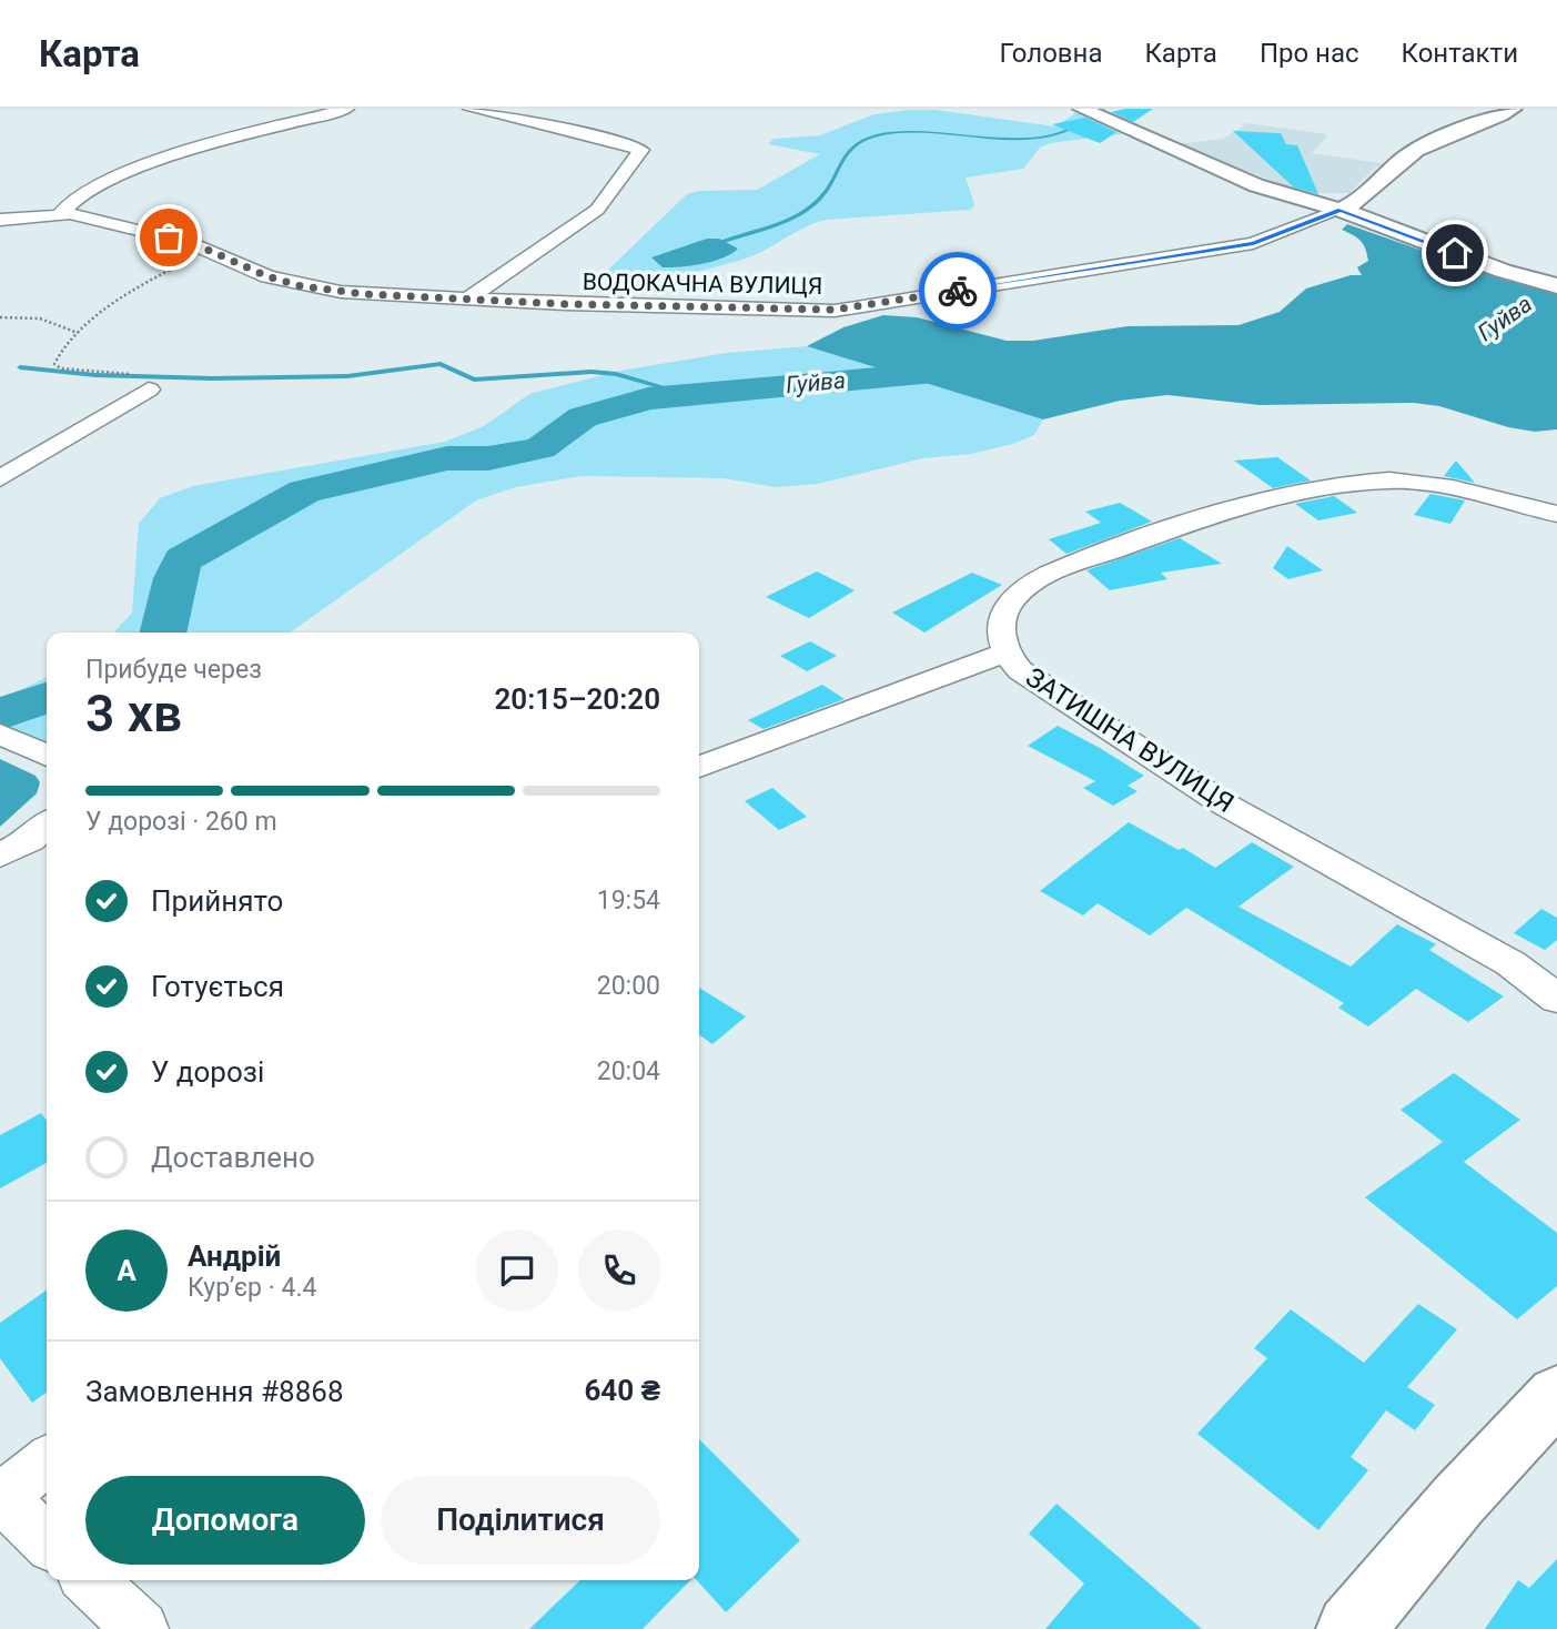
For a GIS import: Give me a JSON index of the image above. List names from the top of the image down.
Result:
{
  "streets": {
    "street": ["ВОДОКАЧНА ВУЛИЦЯ", "ЗАТИШНА ВУЛИЦЯ"]
  },
  "water": ["Гуйва"],
  "page": {
    "header": "Карта",
    "nav": [
      "Головна",
      "Карта",
      "Про нас",
      "Контакти"
    ],
    "heading": ["3 хв", "Прибуде через", "20:15–20:20"],
    "panel": [
      "Андрій",
      "Кур’єр · 4.4",
      "Замовлення #8868",
      "640 ₴"
    ],
    "bar": "У дорозі · 260 m",
    "list": [
      ["Прийнято", "19:54"],
      ["Готується", "20:00"],
      ["У дорозі", "20:04"],
      "Доставлено"
    ],
    "round": "А",
    "buttons": ["Допомога", "Поділитися"]
  }
}
